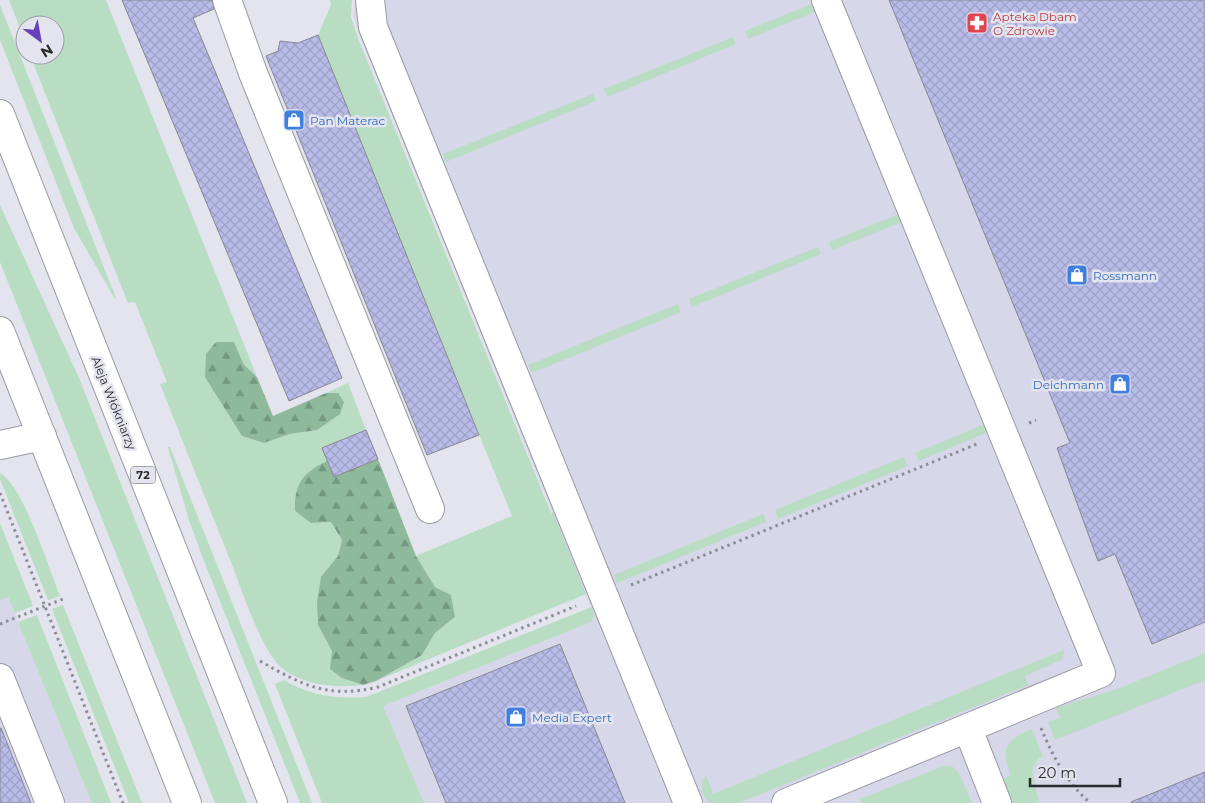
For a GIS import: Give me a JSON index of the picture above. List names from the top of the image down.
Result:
{
  "streets": {
    "main road": ["Aleja Włókniarzy", "72"]
  },
  "places": {
    "pharmacy": ["Apteka Dbam O Zdrowie"],
    "shop": [
      "Pan Materac",
      "Rossmann",
      "Deichmann",
      "Media Expert"
    ]
  },
  "scale_bar": "20 m",
  "north": "bottom right"
}
